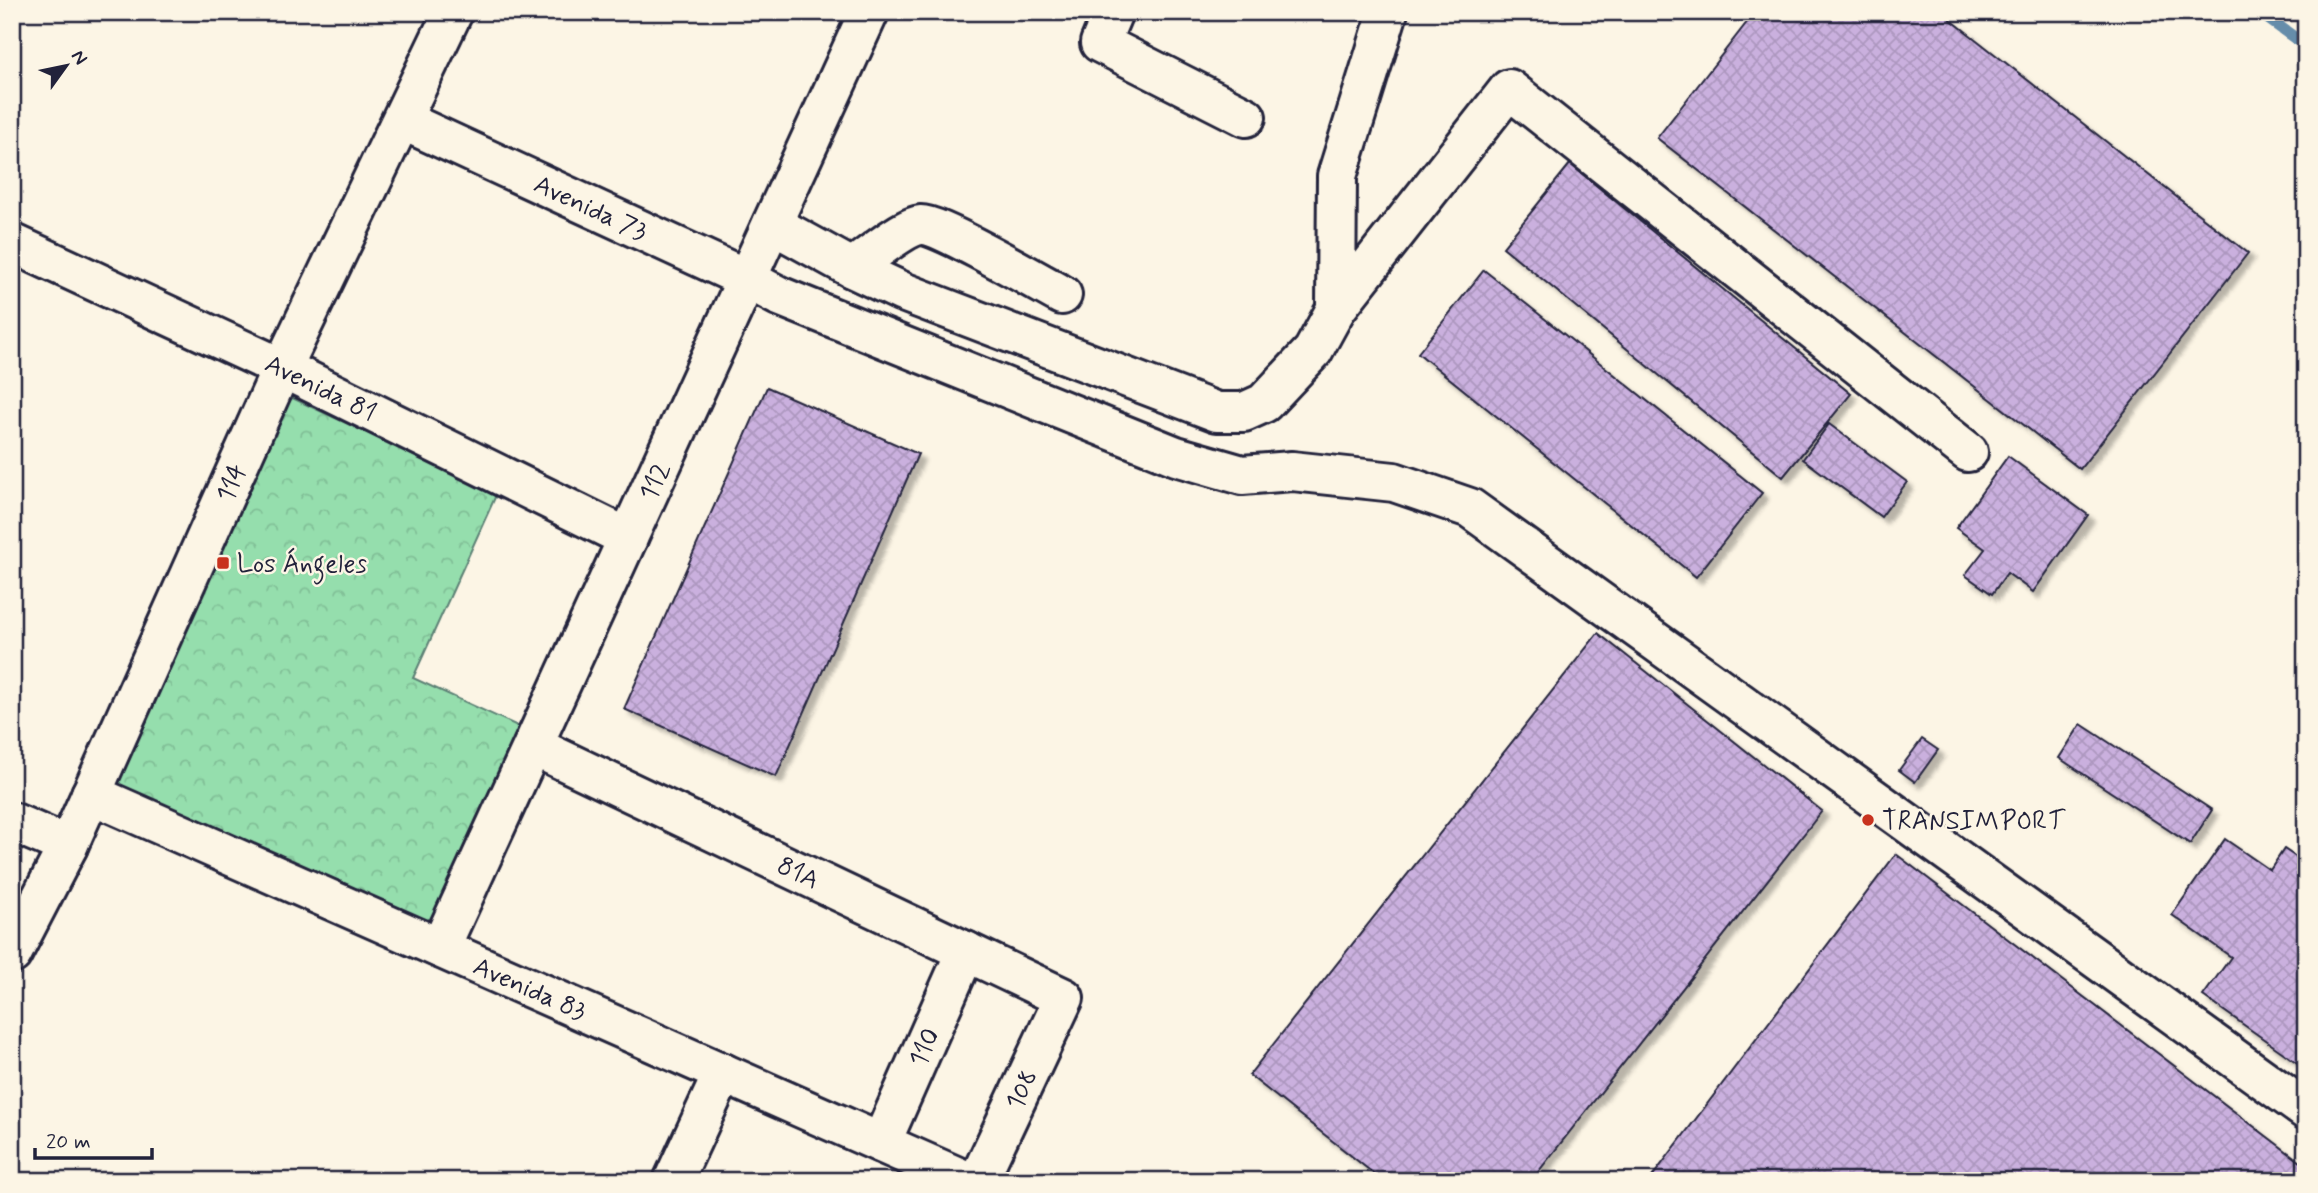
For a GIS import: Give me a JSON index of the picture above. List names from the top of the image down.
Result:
{
  "streets": {
    "street": [
      "Avenida 73",
      "Avenida 81",
      "112",
      "114",
      "81A",
      "Avenida 83",
      "110",
      "108"
    ]
  },
  "crossings": [
    ["Avenida 73", "112"],
    ["Avenida 73", "114"],
    ["Avenida 81", "112"],
    ["Avenida 81", "114"],
    ["112", "81A"],
    ["112", "Avenida 83"],
    ["114", "Avenida 83"],
    ["81A", "110"],
    ["81A", "108"],
    ["Avenida 83", "110"]
  ],
  "places": {
    "transit": ["Los Ángeles"],
    "other": ["TRANSIMPORT"]
  },
  "scale_bar": "20 m",
  "north": "top right"
}
